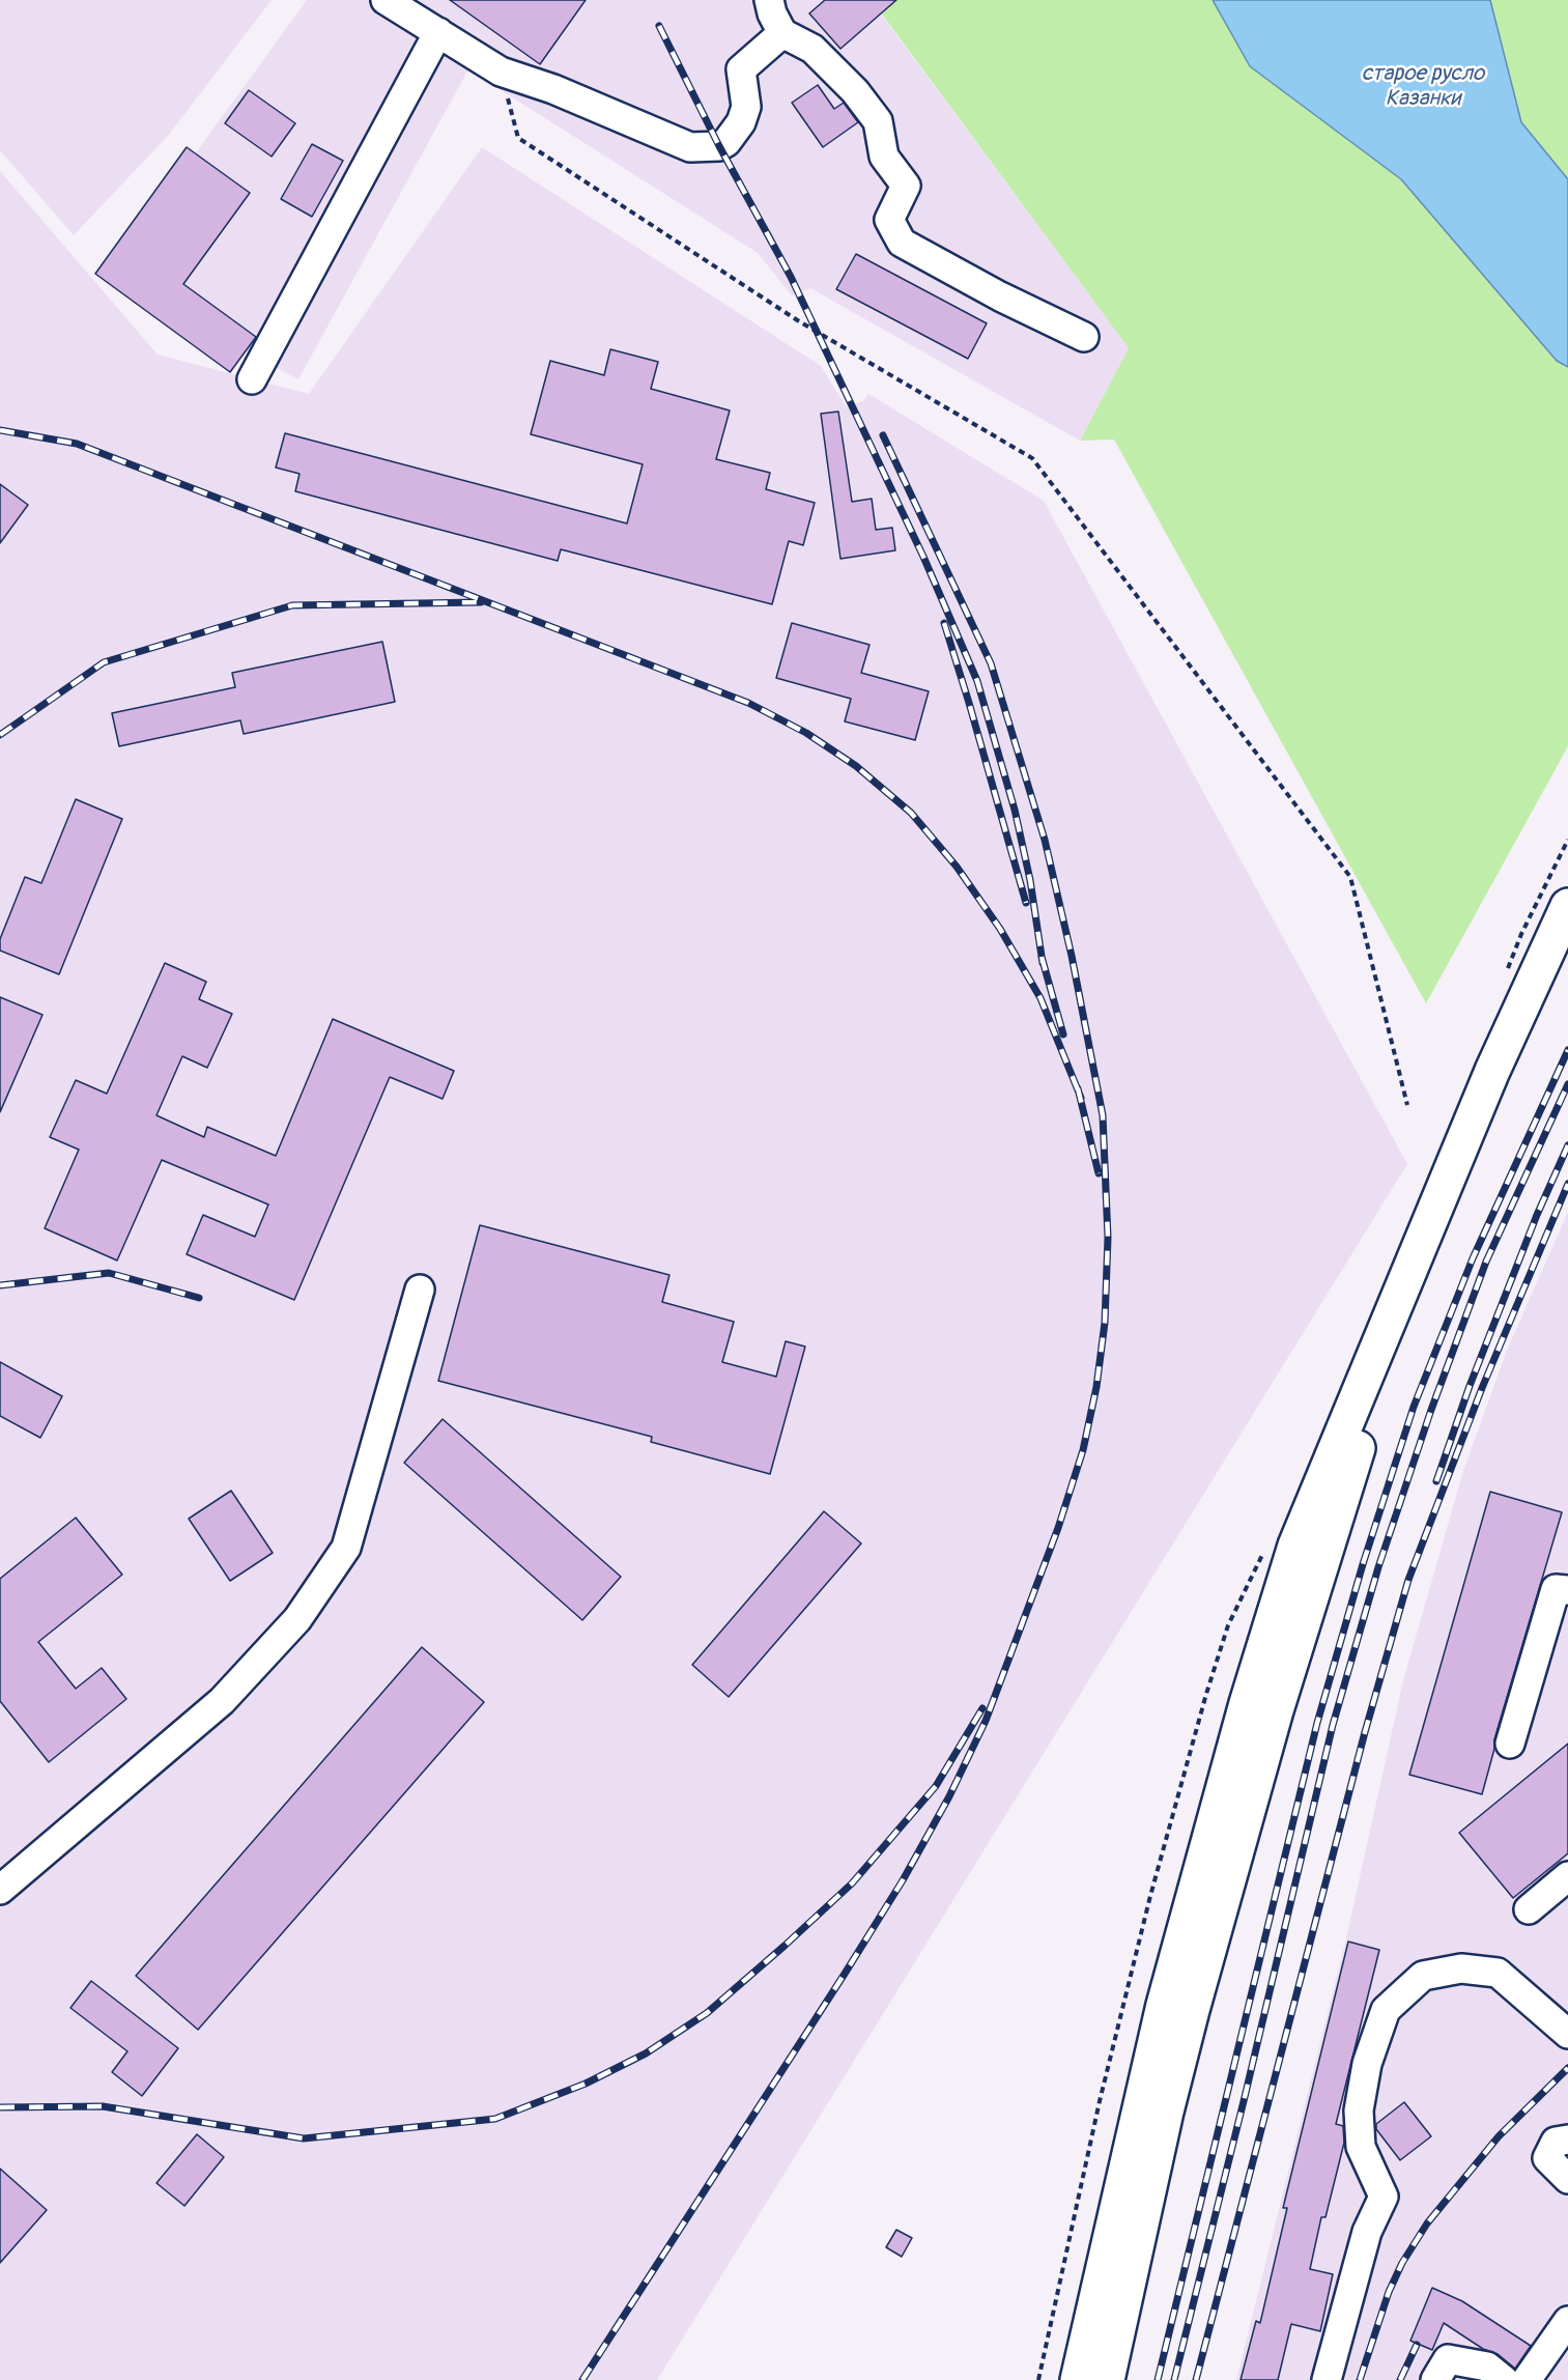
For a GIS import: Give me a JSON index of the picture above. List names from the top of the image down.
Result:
{
  "water": ["старое русло Казанки"]
}
